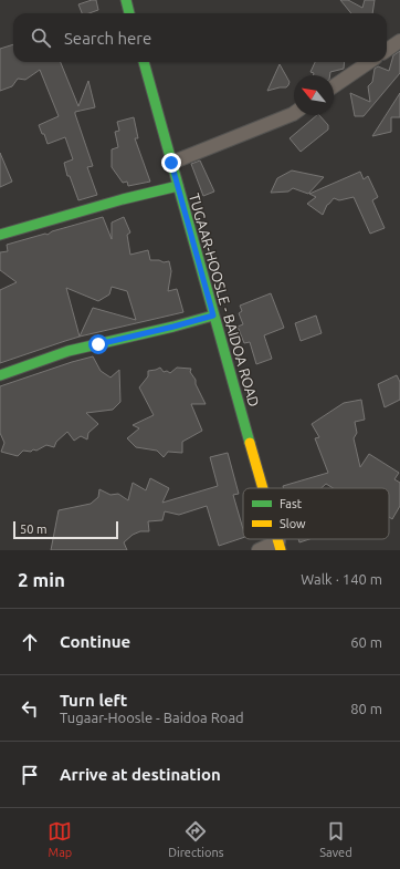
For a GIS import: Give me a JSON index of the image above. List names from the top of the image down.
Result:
{
  "streets": {
    "main road": ["TUGAAR-HOOSLE - BAIDOA ROAD"]
  },
  "legend": ["Fast", "Slow"],
  "scale_bar": "50 m",
  "north": "top left",
  "page": {
    "search": "Search here",
    "scale": "50 m",
    "heading": ["2 min", "Walk · 140 m"],
    "list": [
      ["Continue", "60 m"],
      ["Turn left", "Tugaar-Hoosle - Baidoa Road", "80 m"],
      "Arrive at destination"
    ],
    "nav": ["Map", "Directions", "Saved"]
  }
}
